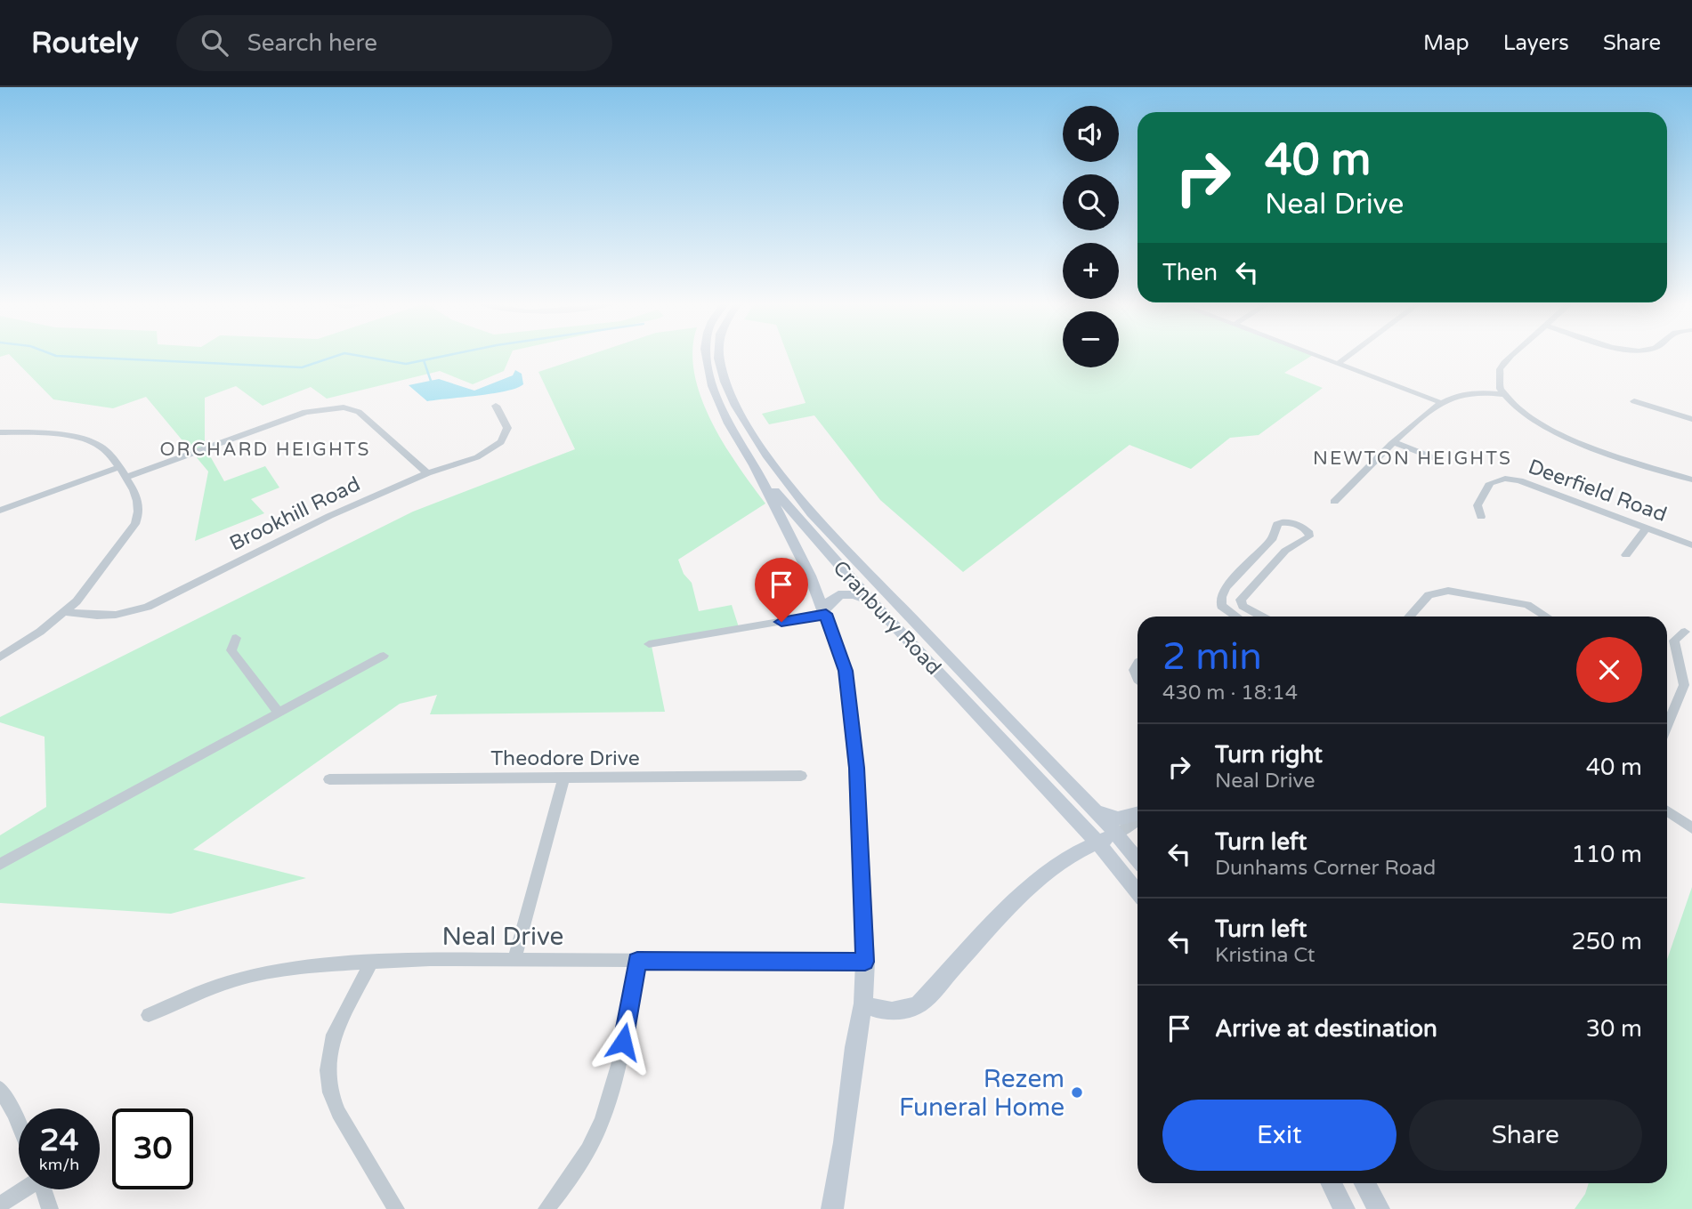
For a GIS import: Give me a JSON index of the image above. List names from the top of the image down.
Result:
{
  "streets": {
    "main road": ["Cranbury Road"],
    "street": [
      "Deerfield Road",
      "Brookhill Road",
      "Theodore Drive",
      "Neal Drive"
    ]
  },
  "districts": ["ORCHARD HEIGHTS", "NEWTON HEIGHTS"],
  "places": ["Rezem Funeral Home"],
  "page": {
    "header": "Routely",
    "search": "Search here",
    "nav": ["Map", "Layers", "Share"],
    "map_buttons": ["+", "−"],
    "turn": ["40 m", "Neal Drive"],
    "then": "Then",
    "heading": ["2 min", "430 m · 18:14"],
    "list": [
      {
        "name": "Turn right",
        "note": "Neal Drive",
        "value": "40 m"
      },
      {
        "name": "Turn left",
        "note": "Dunhams Corner Road",
        "value": "110 m"
      },
      {
        "name": "Turn left",
        "note": "Kristina Ct",
        "value": "250 m"
      },
      {
        "name": "Arrive at destination",
        "value": "30 m"
      }
    ],
    "buttons": ["Exit", "Share"],
    "speed": "24 km/h",
    "limit": "30"
  }
}
